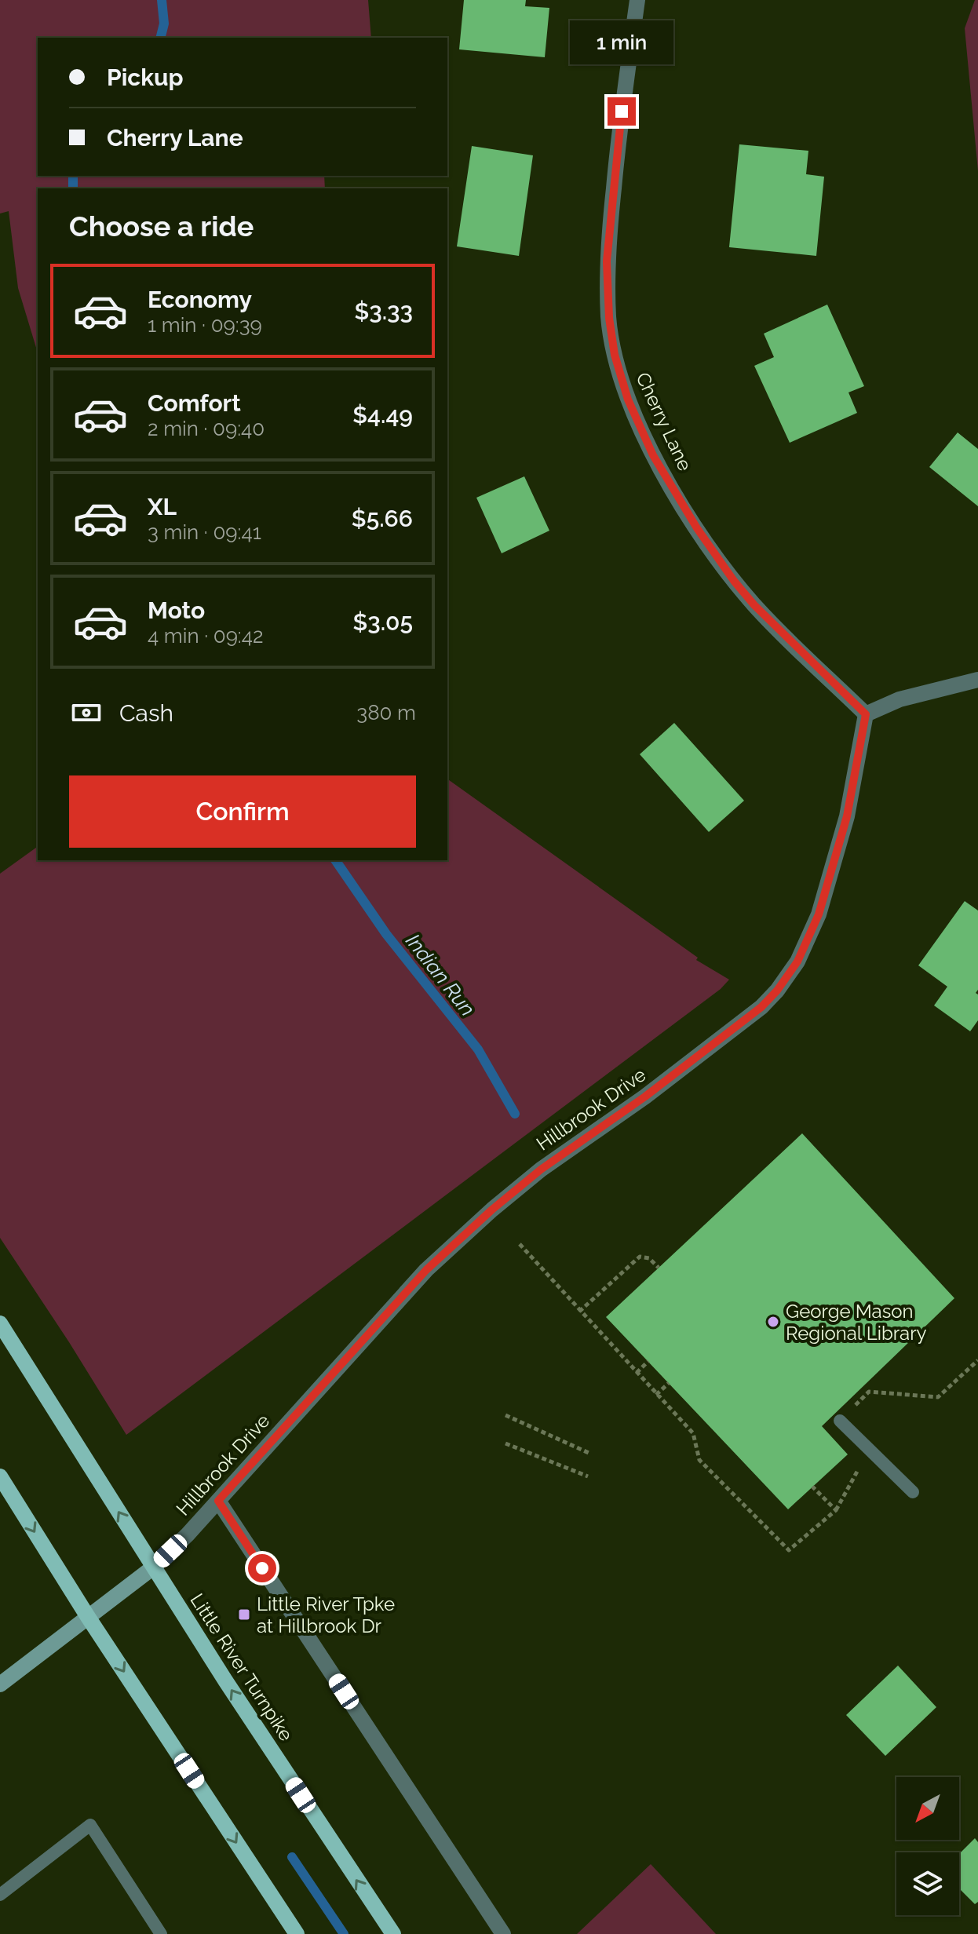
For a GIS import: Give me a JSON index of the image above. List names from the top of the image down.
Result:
{
  "streets": {
    "main road": ["Little River Turnpike"],
    "street": ["Cherry Lane", "Hillbrook Drive"]
  },
  "crossings": [
    ["Cherry Lane", "Hillbrook Drive"],
    ["Hillbrook Drive", "Little River Turnpike"]
  ],
  "water": ["Indian Run"],
  "places": {
    "other": ["George Mason Regional Library"],
    "transit": ["Little River Tpke at Hillbrook Dr"]
  },
  "north": "bottom left",
  "page": {
    "bubble": "1 min",
    "banner": ["Pickup", "Cherry Lane"],
    "heading": "Choose a ride",
    "list": [
      {
        "name": "Economy",
        "note": "1 min · 09:39",
        "value": "$3.33"
      },
      {
        "name": "Comfort",
        "note": "2 min · 09:40",
        "value": "$4.49"
      },
      {
        "name": "XL",
        "note": "3 min · 09:41",
        "value": "$5.66"
      },
      {
        "name": "Moto",
        "note": "4 min · 09:42",
        "value": "$3.05"
      }
    ],
    "pay": ["Cash", "380 m"],
    "buttons": "Confirm"
  }
}
